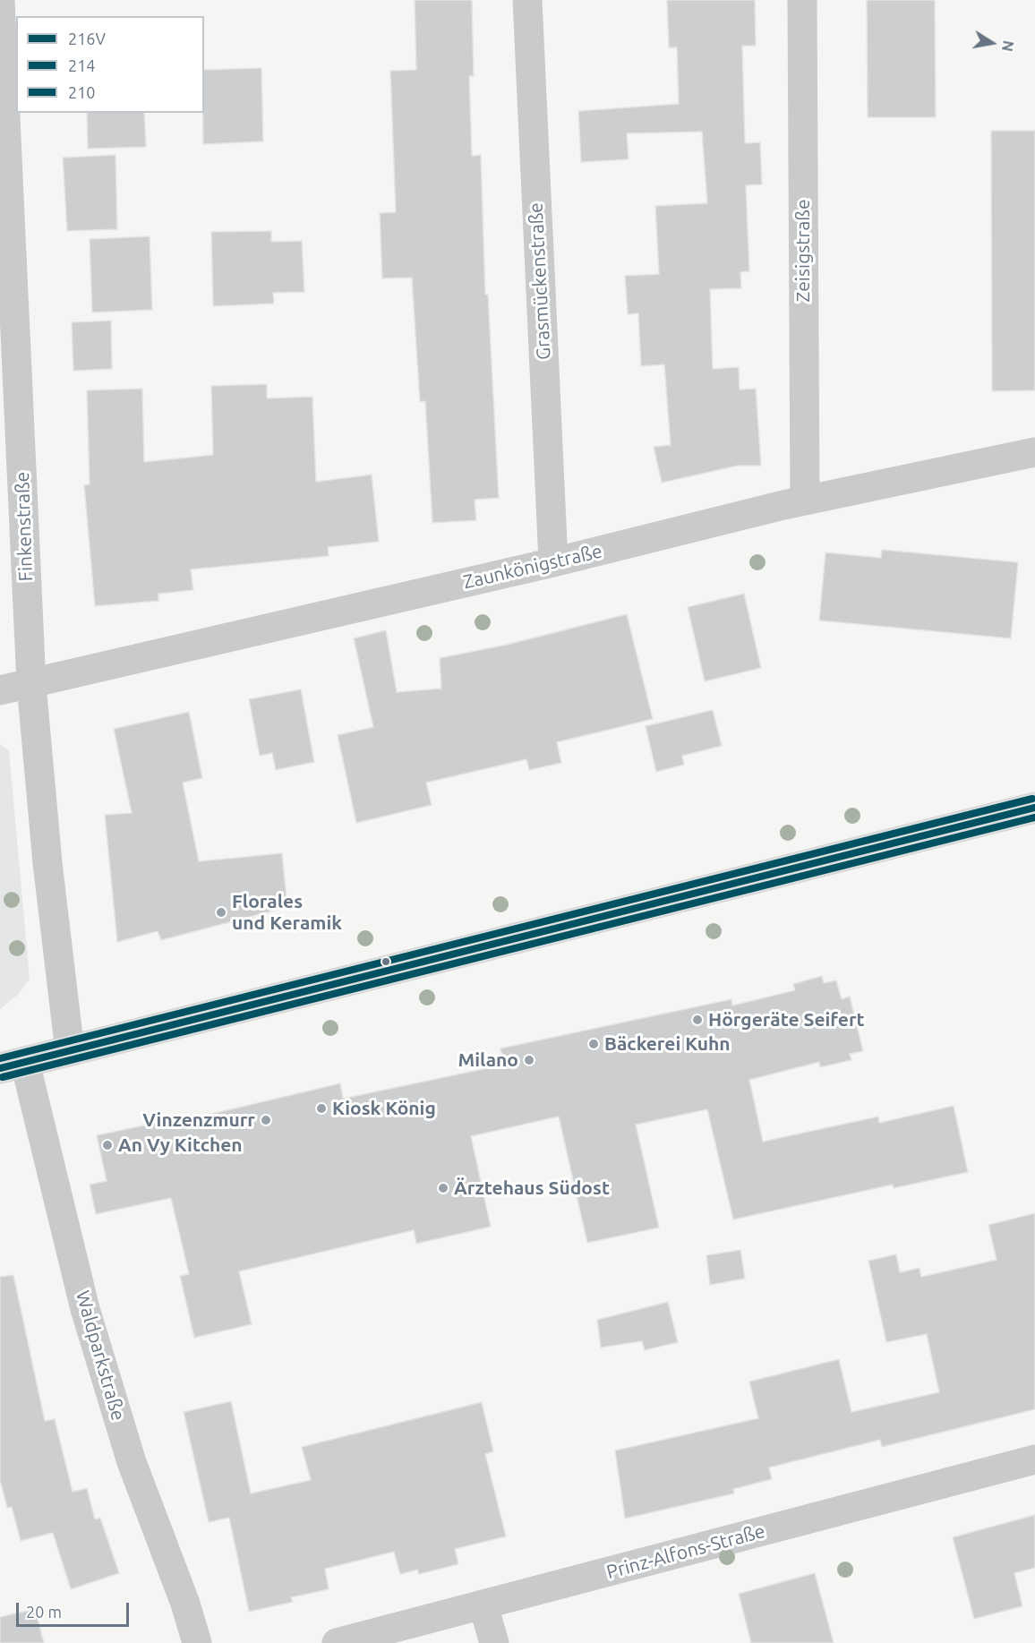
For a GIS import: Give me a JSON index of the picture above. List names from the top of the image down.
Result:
{
  "streets": {
    "street": [
      "Zeisigstraße",
      "Grasmückenstraße",
      "Finkenstraße",
      "Zaunkönigstraße",
      "Waldparkstraße",
      "Prinz-Alfons-Straße"
    ]
  },
  "crossings": [
    ["Zeisigstraße", "Zaunkönigstraße"],
    ["Grasmückenstraße", "Zaunkönigstraße"],
    ["Finkenstraße", "Zaunkönigstraße"]
  ],
  "places": [
    "Florales und Keramik",
    "Hörgeräte Seifert",
    "Bäckerei Kuhn",
    "Milano",
    "Kiosk König",
    "Vinzenzmurr",
    "An Vy Kitchen",
    "Ärztehaus Südost"
  ],
  "lines": ["transit line 210", "transit line 216V", "transit line 214"],
  "legend": ["216V", "214", "210"],
  "scale_bar": "20 m",
  "north": "right"
}
